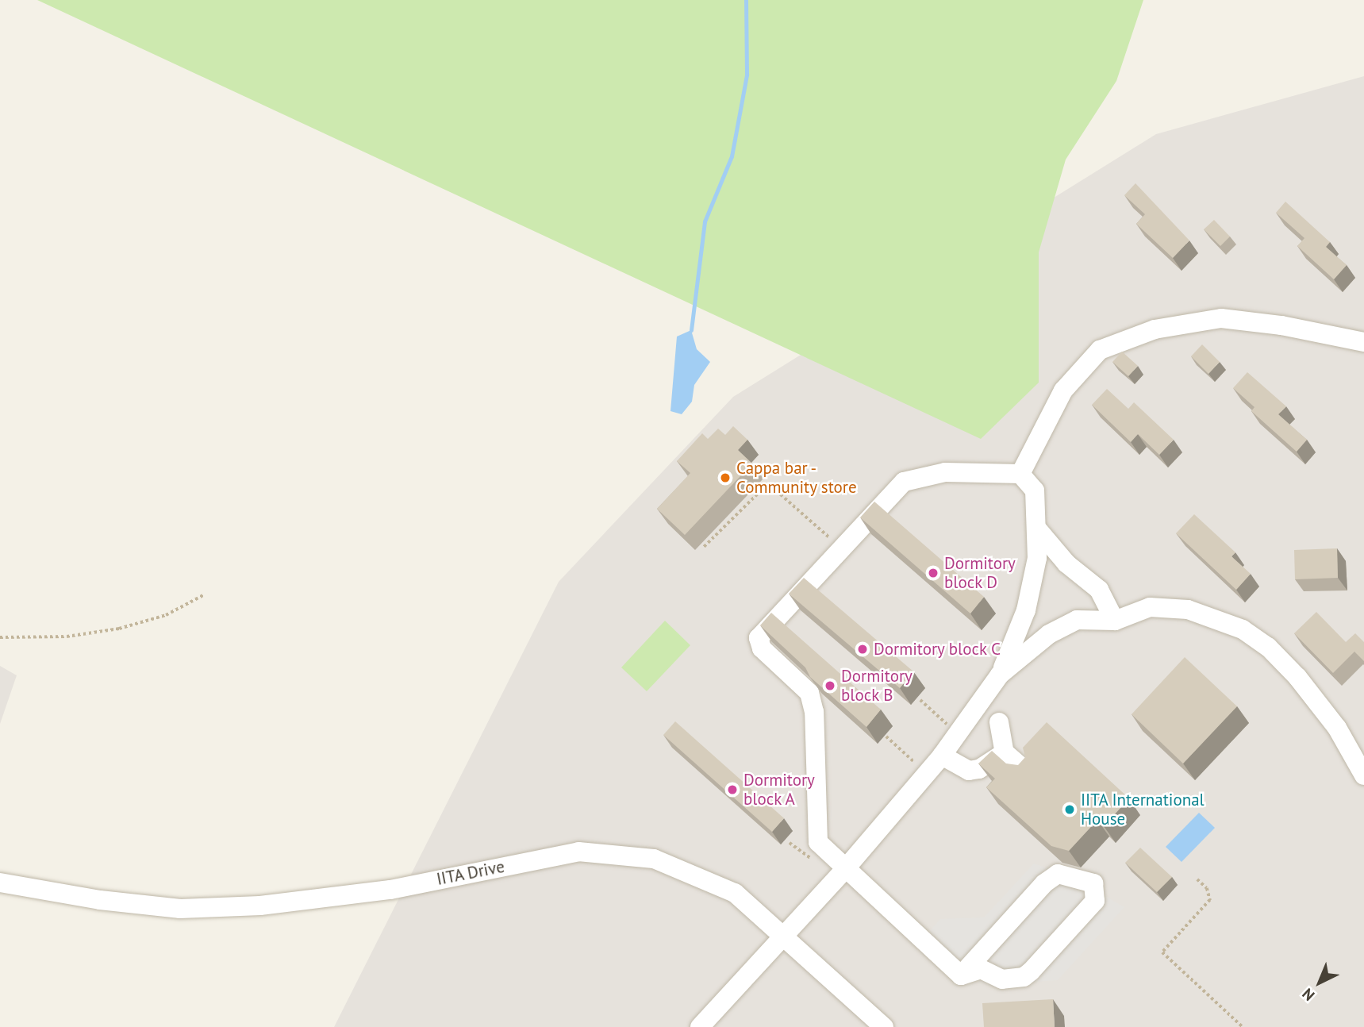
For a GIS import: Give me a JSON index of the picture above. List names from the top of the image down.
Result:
{
  "streets": {
    "street": ["IITA Drive"]
  },
  "places": [
    "Cappa bar - Community store",
    "Dormitory block D",
    "Dormitory block C",
    "Dormitory block B",
    "Dormitory block A",
    "IITA International House"
  ],
  "north": "bottom left"
}
